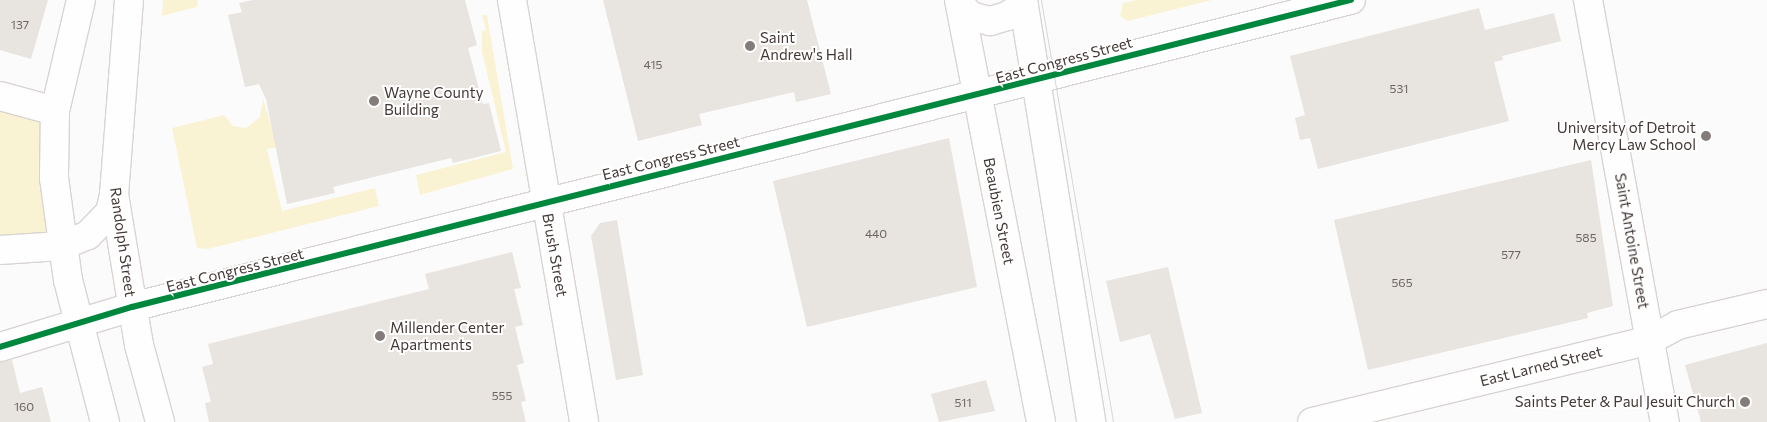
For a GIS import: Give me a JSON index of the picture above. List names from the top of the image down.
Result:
{
  "streets": {
    "street": [
      "East Congress Street",
      "Beaubien Street",
      "Saint Antoine Street",
      "Randolph Street",
      "Brush Street",
      "East Larned Street"
    ]
  },
  "crossings": [
    ["East Congress Street", "Beaubien Street"],
    ["East Congress Street", "Randolph Street"],
    ["East Congress Street", "Brush Street"],
    ["Saint Antoine Street", "East Larned Street"]
  ],
  "places": [
    "Saint Andrew's Hall",
    "Wayne County Building",
    "University of Detroit Mercy Law School",
    "Millender Center Apartments",
    "Saints Peter & Paul Jesuit Church"
  ],
  "house_numbers": [
    "137",
    "415",
    "531",
    "440",
    "585",
    "577",
    "565",
    "555",
    "511",
    "160"
  ]
}
